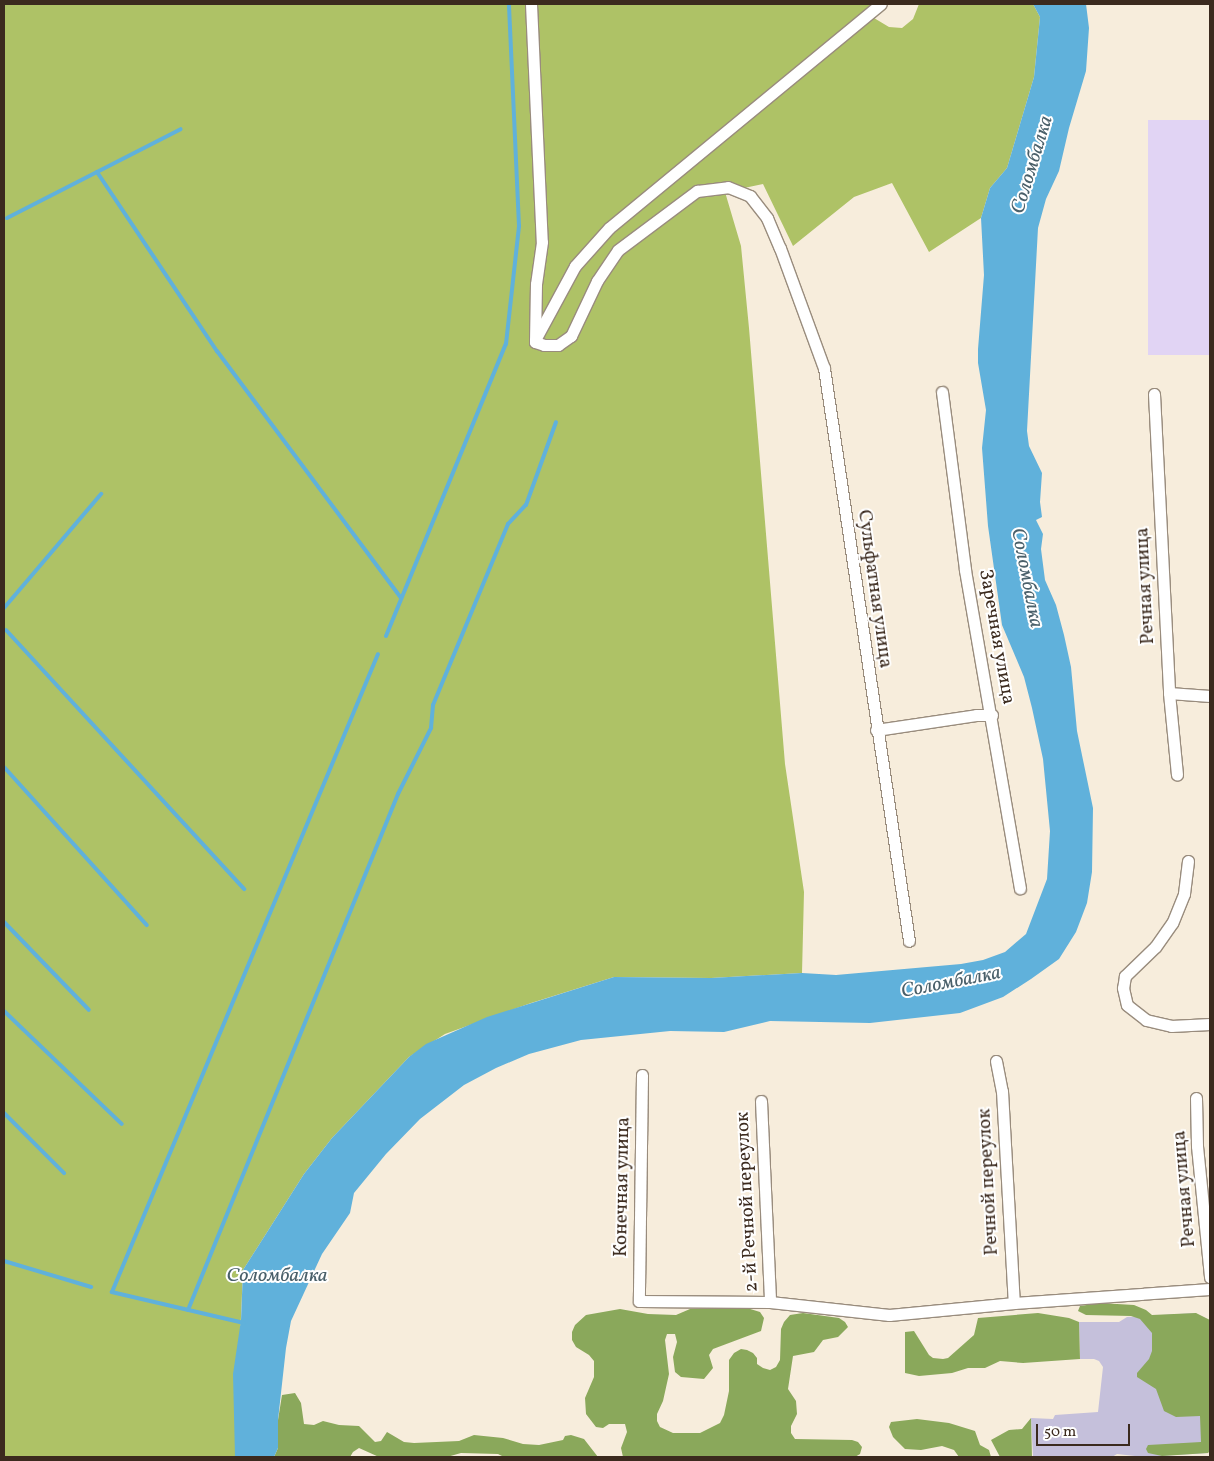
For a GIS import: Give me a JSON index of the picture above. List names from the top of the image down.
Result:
{
  "streets": {
    "street": [
      "Речная улица",
      "Сульфатная улица",
      "Заречная улица",
      "Речной переулок",
      "Конечная улица",
      "2-й Речной переулок"
    ]
  },
  "crossings": [
    ["Конечная улица", "2-й Речной переулок"]
  ],
  "water": ["Соломбалка"],
  "scale_bar": "50 m"
}
